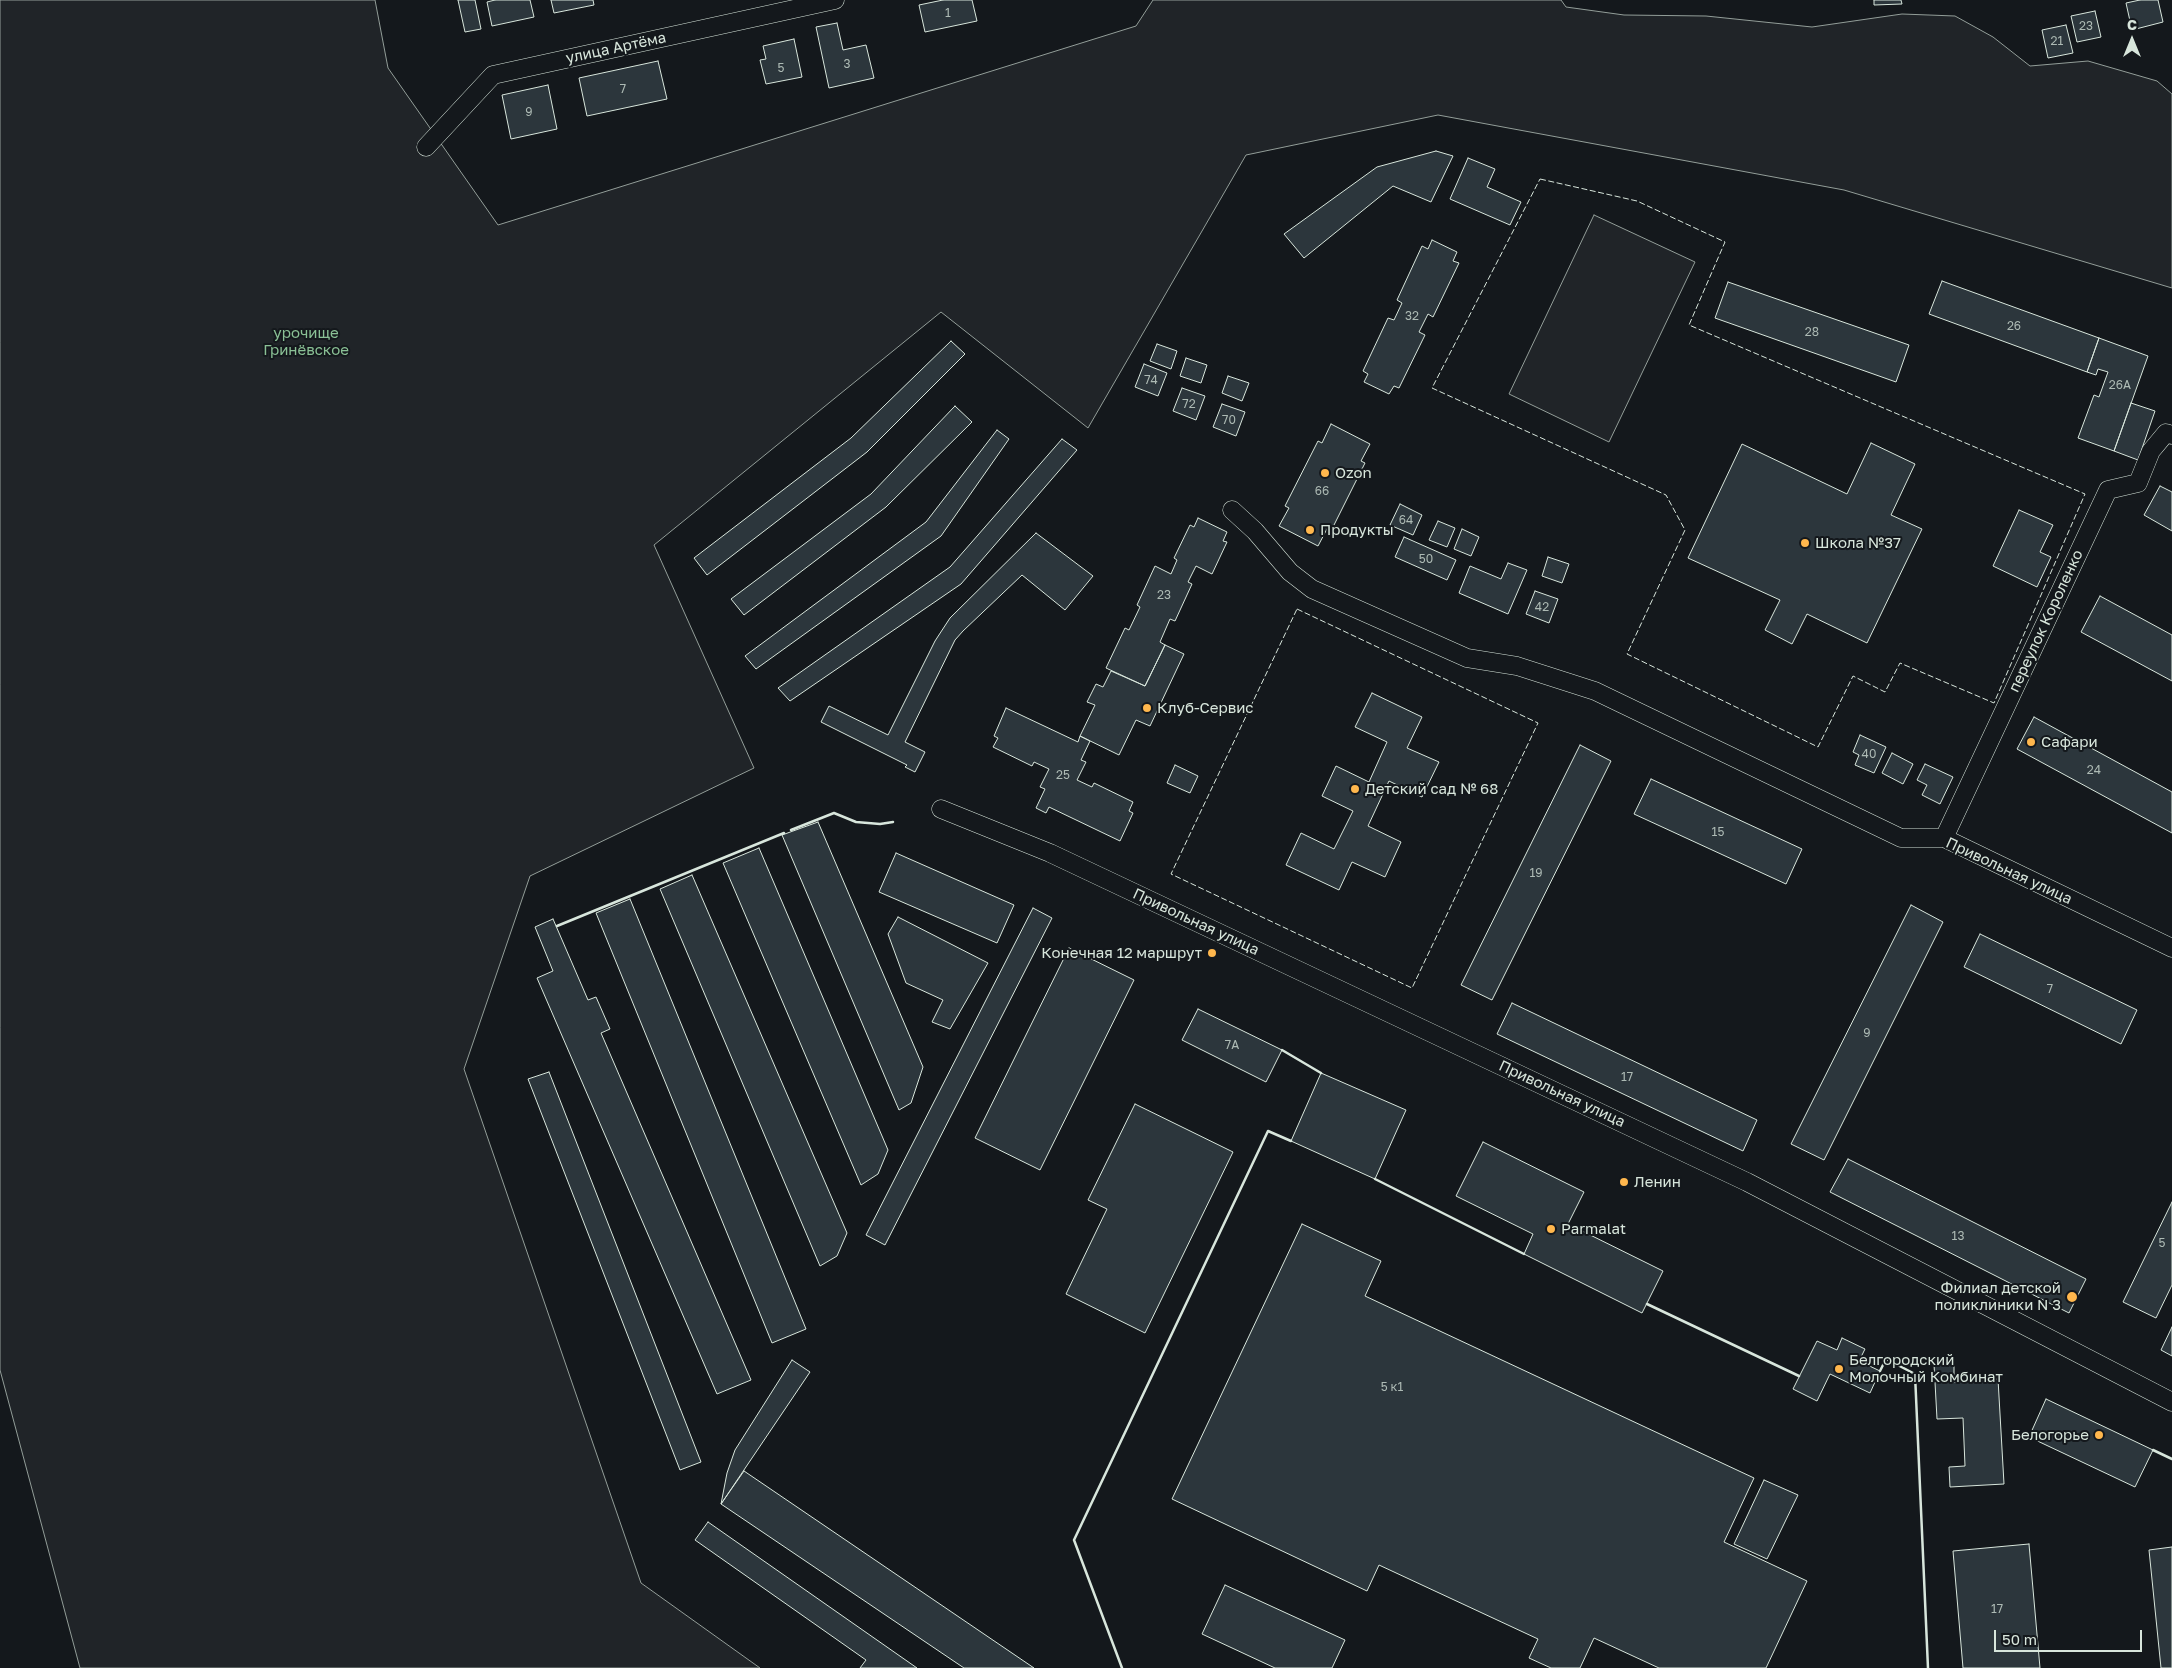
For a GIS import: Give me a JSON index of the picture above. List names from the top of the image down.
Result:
{
  "streets": {
    "street": ["улица Артёма", "переулок Короленко", "Привольная улица"]
  },
  "crossings": [
    ["переулок Короленко", "Привольная улица"]
  ],
  "parks": ["урочище Гринёвское"],
  "places": [
    "Ozon",
    "Продукты",
    "Школа №37",
    "Клуб-Сервис",
    "Сафари",
    "Детский сад № 68",
    "Конечная 12 маршрут",
    "Ленин",
    "Parmalat",
    "Филиал детской поликлиники N 3",
    "Белгородский Молочный Комбинат",
    "Белогорье"
  ],
  "house_numbers": [
    "1",
    "23",
    "21",
    "3",
    "5",
    "7",
    "9",
    "32",
    "26",
    "28",
    "74",
    "26А",
    "72",
    "70",
    "66",
    "64",
    "50",
    "23",
    "42",
    "40",
    "24",
    "25",
    "15",
    "19",
    "7",
    "9",
    "7А",
    "17",
    "13",
    "5",
    "5 к1",
    "17"
  ],
  "scale_bar": "50 m",
  "north": "top"
}
